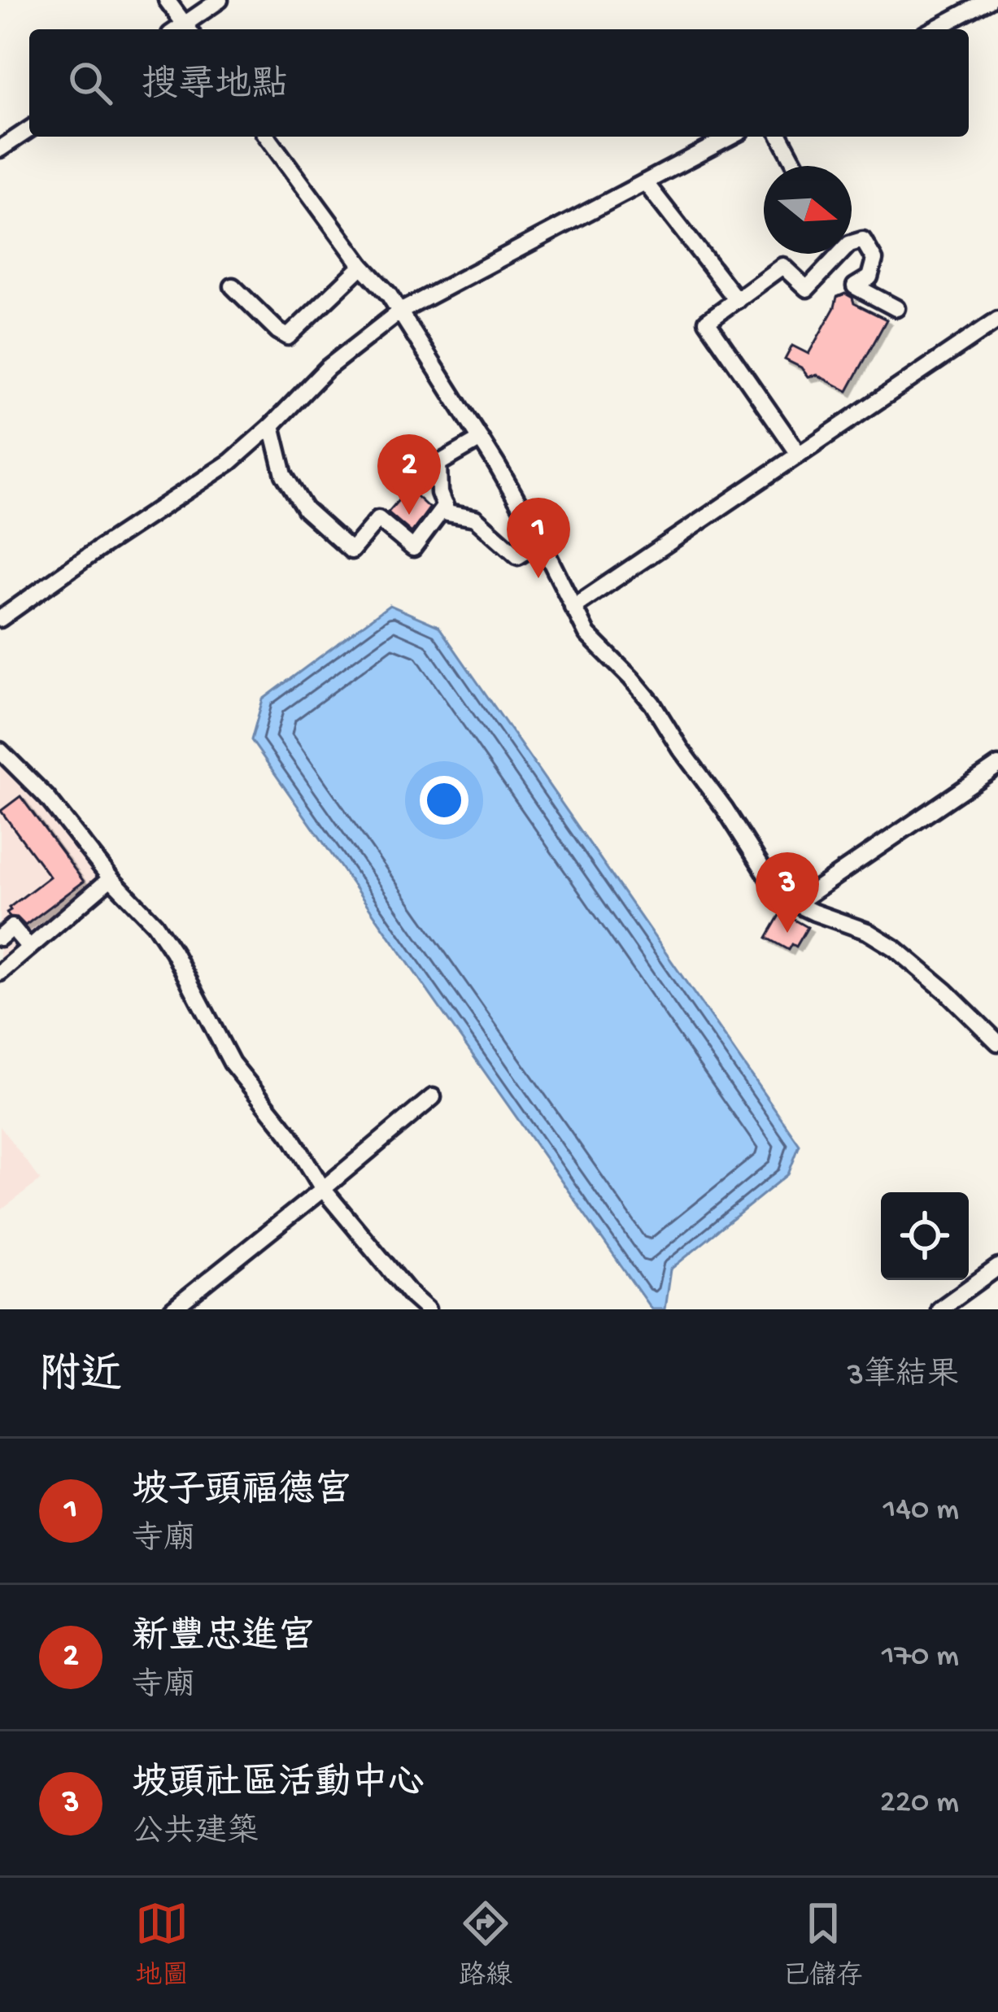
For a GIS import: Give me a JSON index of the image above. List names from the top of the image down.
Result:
{
  "north": "right",
  "page": {
    "search": "搜尋地點",
    "pins": ["2", "1", "3"],
    "heading": ["附近", "3筆結果"],
    "list": [
      {
        "mark": "1",
        "name": "坡子頭福德宫",
        "note": "寺廟",
        "value": "140 m"
      },
      {
        "mark": "2",
        "name": "新豐忠進宮",
        "note": "寺廟",
        "value": "170 m"
      },
      {
        "mark": "3",
        "name": "坡頭社區活動中心",
        "note": "公共建築",
        "value": "220 m"
      }
    ],
    "nav": ["地圖", "路線", "已儲存"]
  }
}
